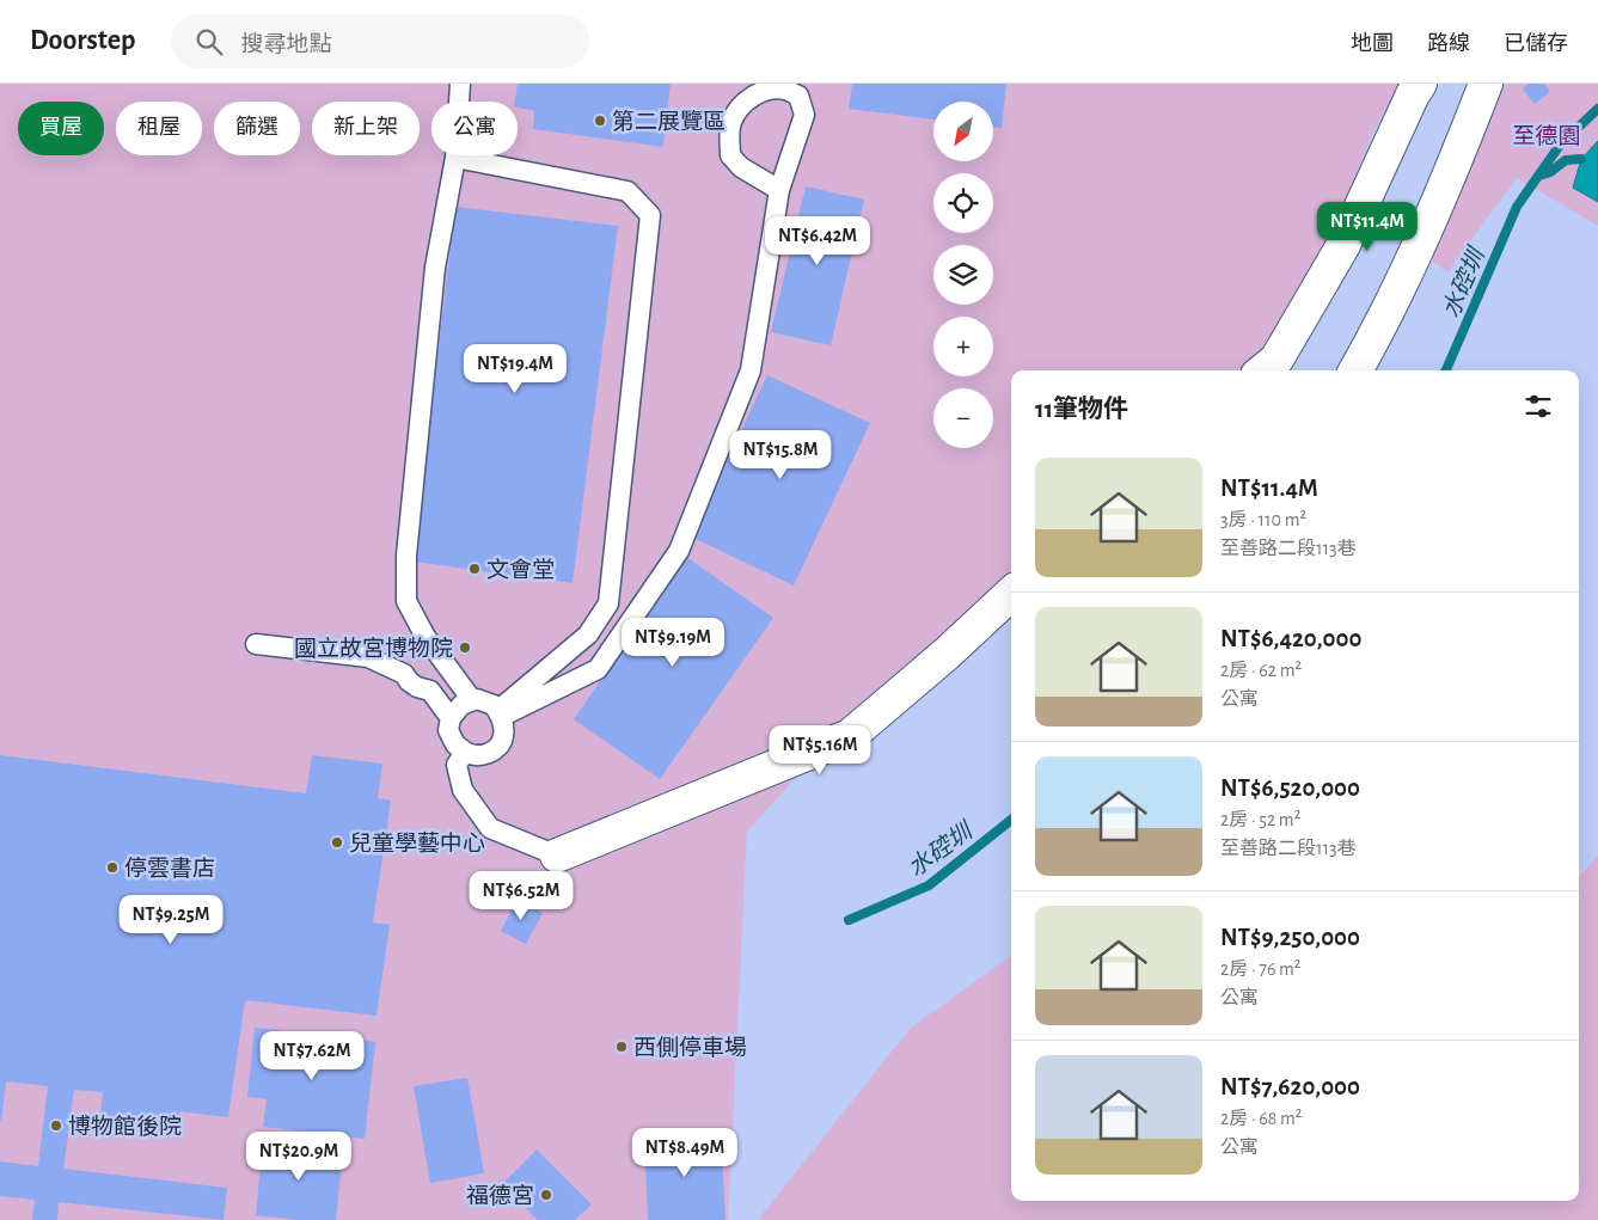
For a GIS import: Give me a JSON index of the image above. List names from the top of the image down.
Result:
{
  "water": ["水硿圳"],
  "parks": ["至德園"],
  "places": [
    "第二展覽區",
    "文會堂",
    "國立故宮博物院",
    "兒童學藝中心",
    "停雲書店",
    "西側停車場",
    "博物館後院",
    "福德宮"
  ],
  "north": "bottom left",
  "page": {
    "header": "Doorstep",
    "search": "搜尋地點",
    "nav": ["地圖", "路線", "已儲存"],
    "map_buttons": ["+", "−"],
    "chip": [
      "買屋",
      "租屋",
      "篩選",
      "新上架",
      "公寓"
    ],
    "price": [
      "NT$11.4M",
      "NT$6.42M",
      "NT$19.4M",
      "NT$15.8M",
      "NT$9.19M",
      "NT$5.16M",
      "NT$6.52M",
      "NT$9.25M",
      "NT$7.62M",
      "NT$8.49M",
      "NT$20.9M"
    ],
    "heading": "11筆物件",
    "list": [
      {
        "name": "NT$11.4M",
        "note": "3房 · 110 m² · 至善路二段113巷"
      },
      {
        "name": "NT$6,420,000",
        "note": "2房 · 62 m² · 公寓"
      },
      {
        "name": "NT$6,520,000",
        "note": "2房 · 52 m² · 至善路二段113巷"
      },
      {
        "name": "NT$9,250,000",
        "note": "2房 · 76 m² · 公寓"
      },
      {
        "name": "NT$7,620,000",
        "note": "2房 · 68 m² · 公寓"
      }
    ]
  }
}
